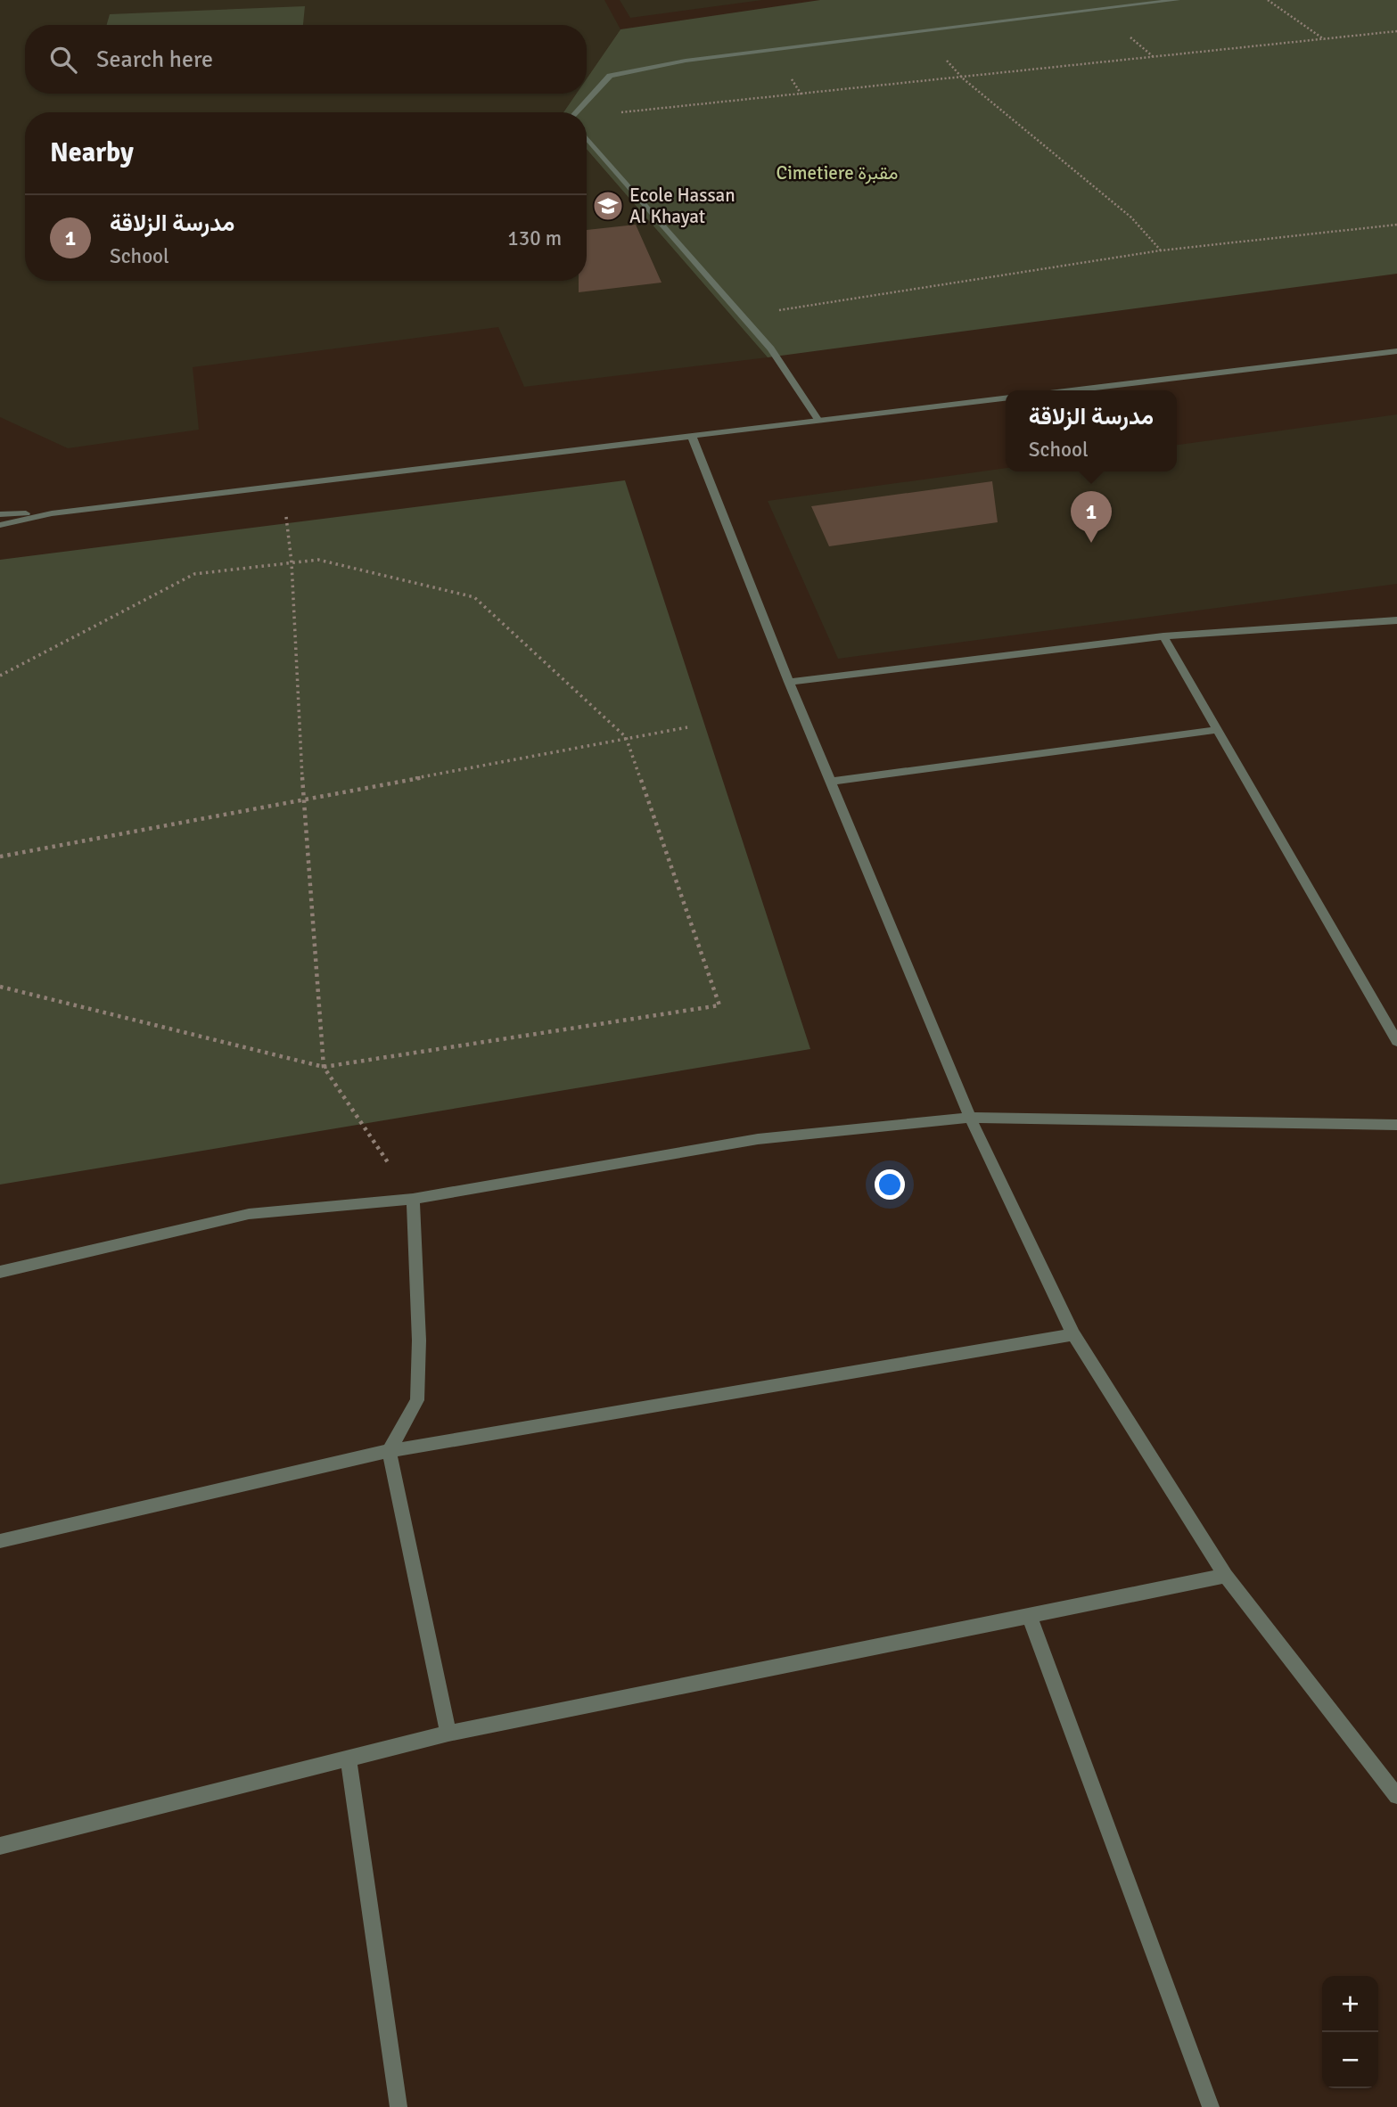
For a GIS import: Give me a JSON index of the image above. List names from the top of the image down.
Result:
{
  "parks": ["Cimetiere مقبرة"],
  "places": {
    "school or university": ["Ecole Hassan Al Khayat"]
  },
  "page": {
    "search": "Search here",
    "heading": "Nearby",
    "list": [
      {
        "mark": "1",
        "name": "مدرسة الزلاقة",
        "note": "School",
        "value": "130 m"
      }
    ],
    "popup": ["مدرسة الزلاقة", "School"],
    "pins": "1",
    "map_buttons": ["+", "−"]
  }
}
